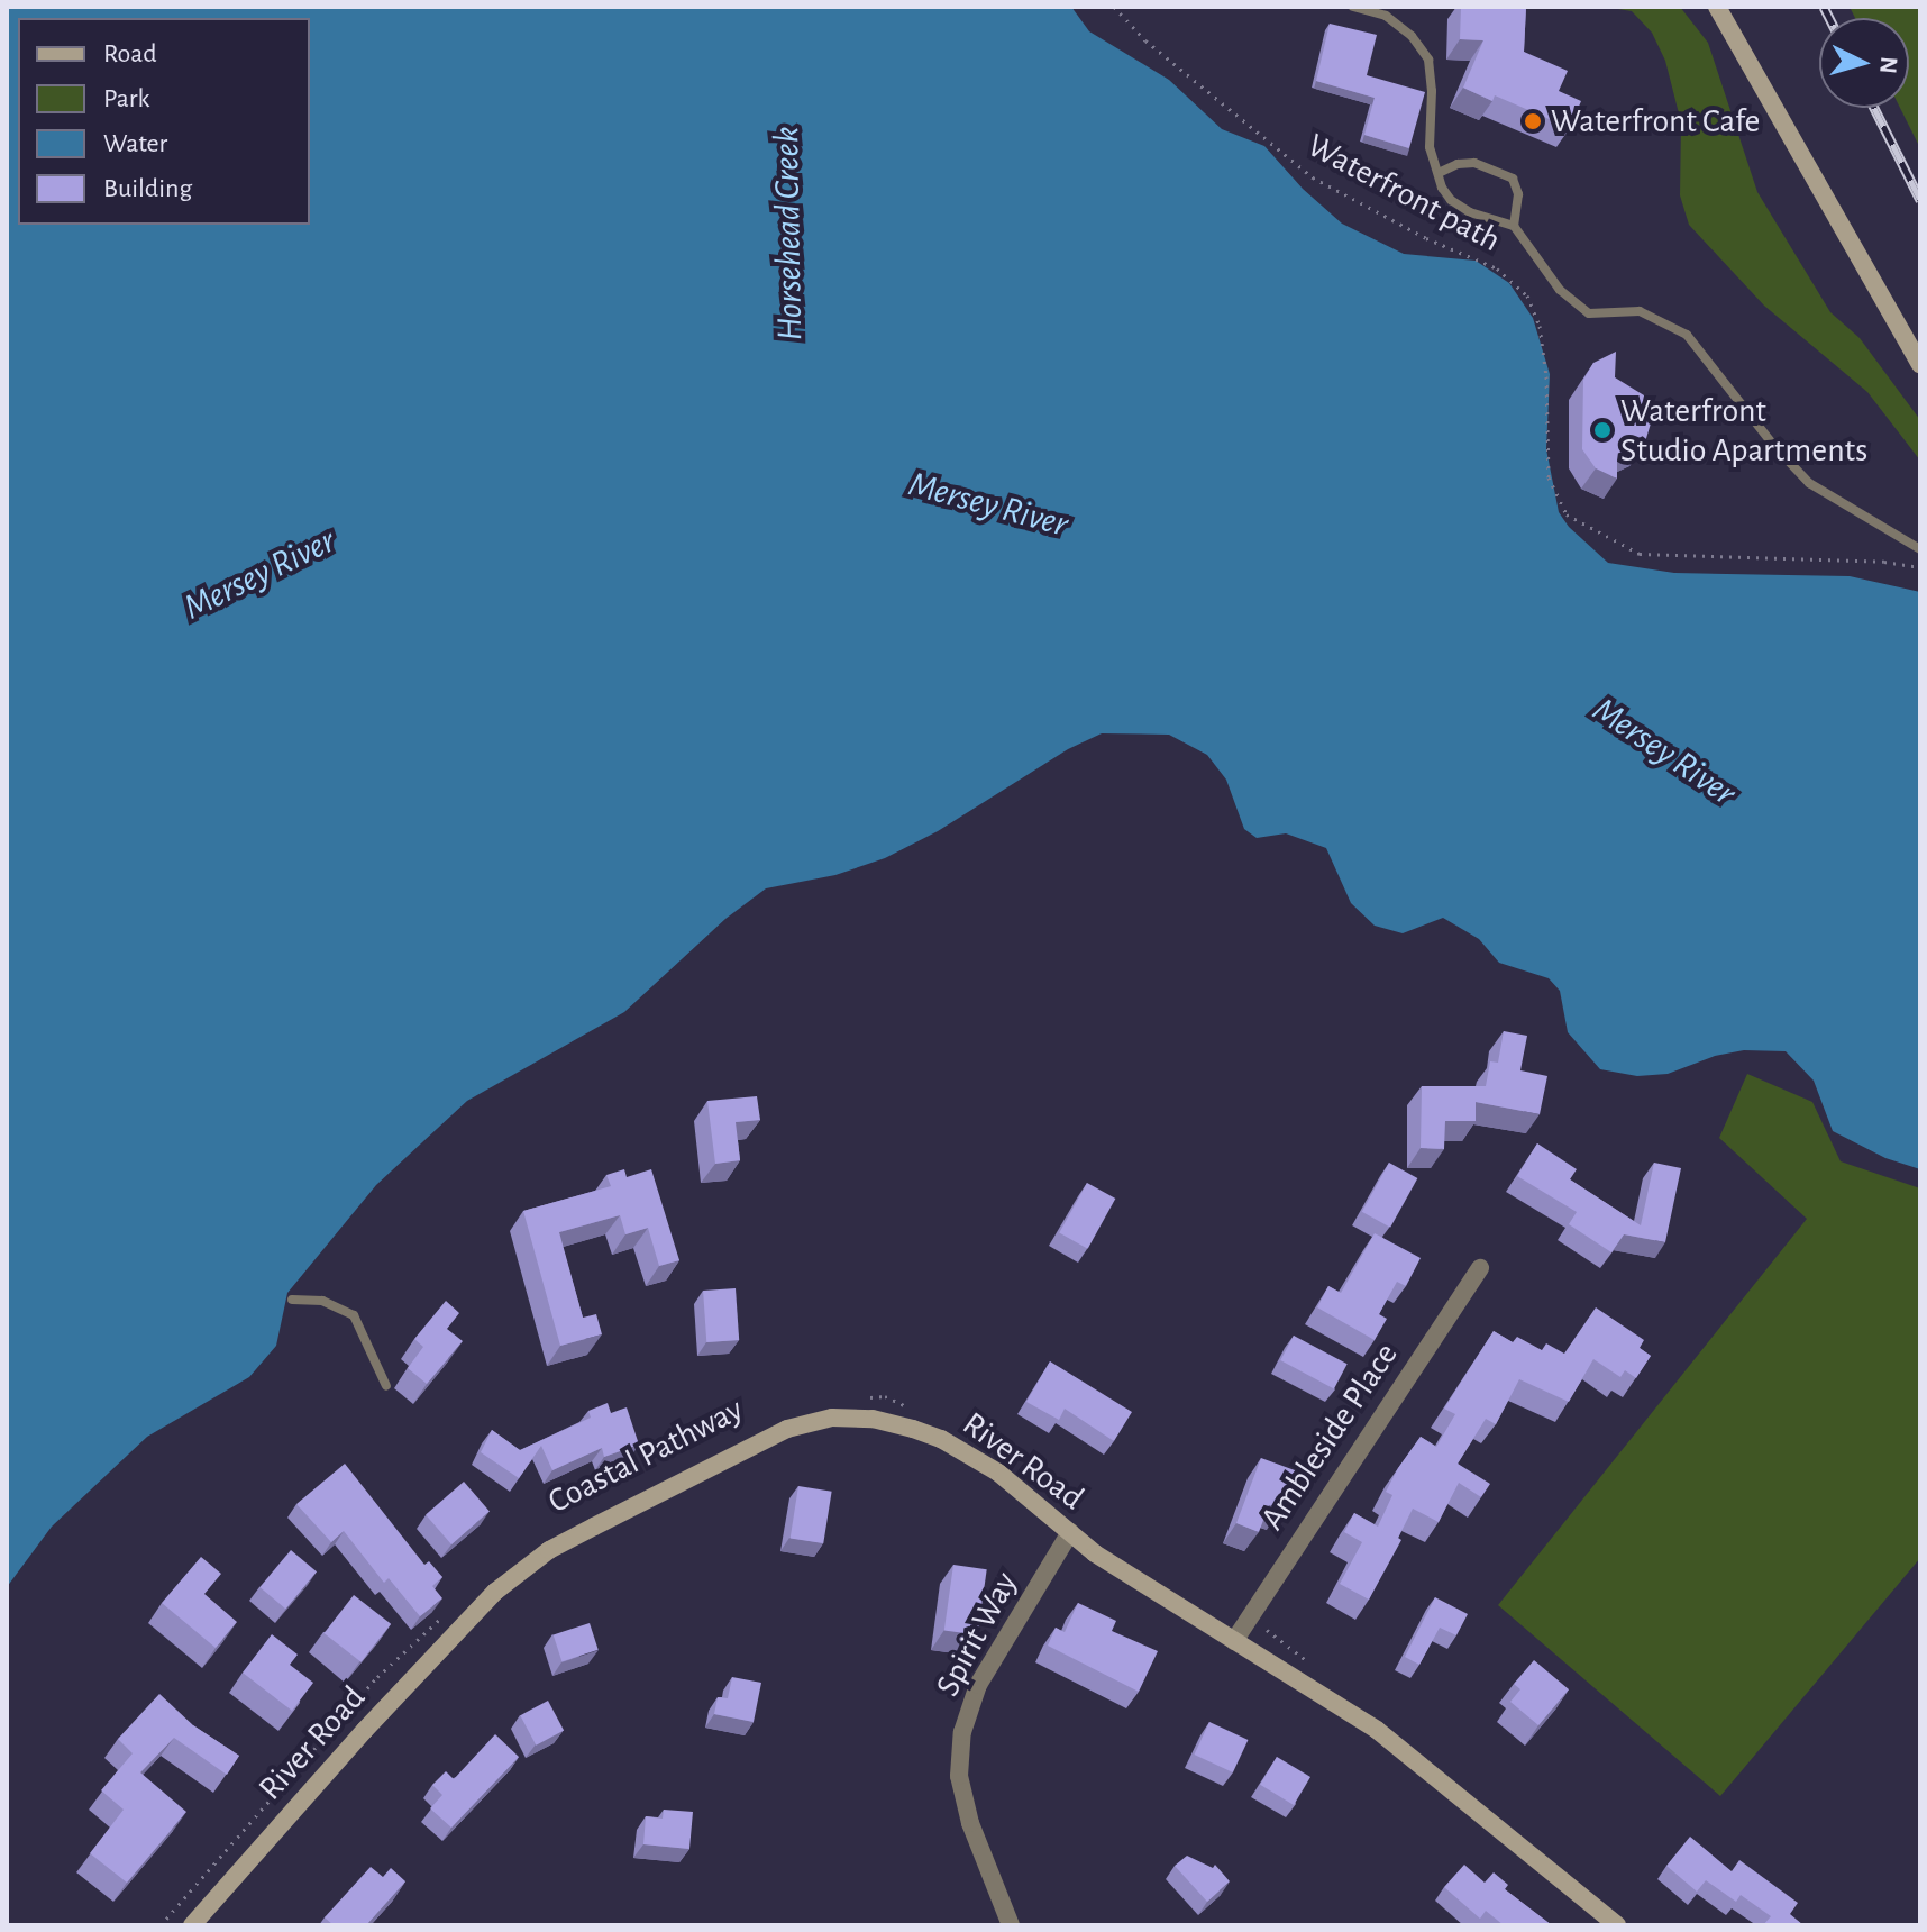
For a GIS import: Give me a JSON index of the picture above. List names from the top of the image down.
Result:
{
  "streets": {
    "main road": ["River Road"],
    "street": ["Ambleside Place", "Spirit Way"],
    "path": ["Waterfront path"]
  },
  "crossings": [
    ["Ambleside Place", "River Road"],
    ["River Road", "Spirit Way"]
  ],
  "water": ["Horsehead Creek", "Mersey River"],
  "places": ["Waterfront Cafe", "Waterfront Studio Apartments"],
  "legend": [
    "Road",
    "Park",
    "Water",
    "Building"
  ],
  "north": "right"
}
